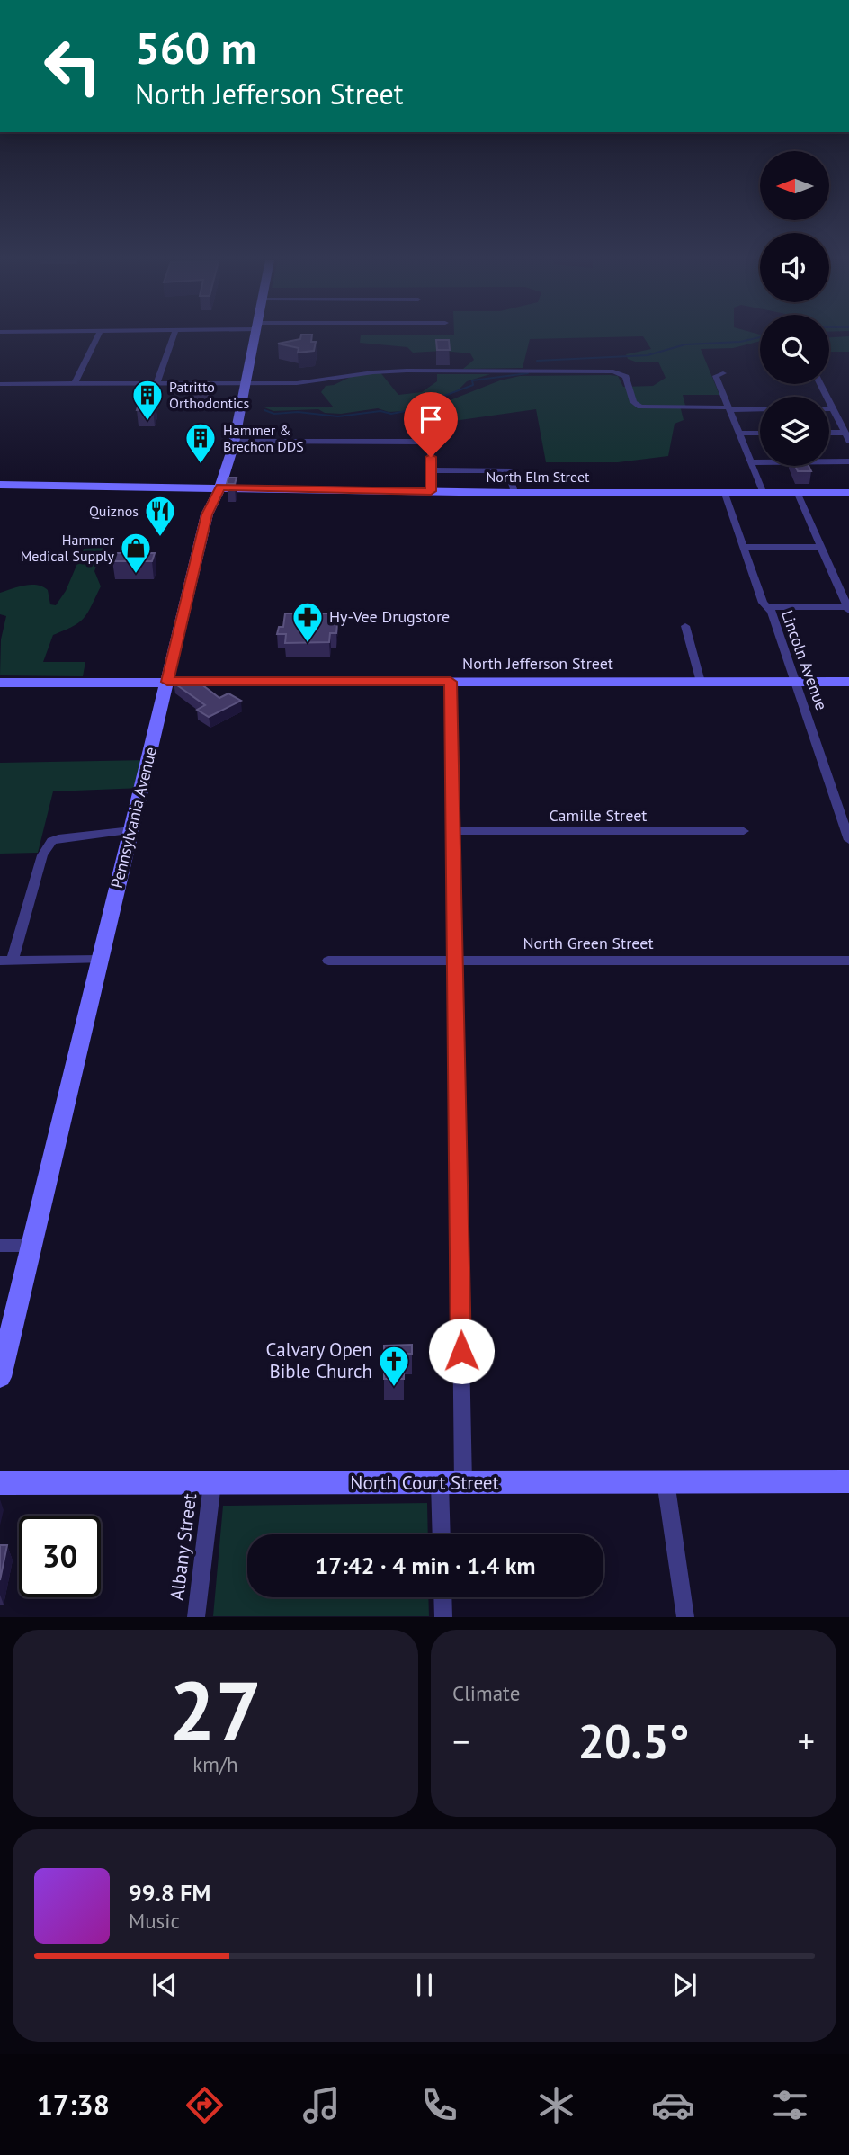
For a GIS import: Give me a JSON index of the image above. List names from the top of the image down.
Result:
{
  "streets": {
    "main road": [
      "North Elm Street",
      "North Jefferson Street",
      "Pennsylvania Avenue",
      "North Court Street"
    ],
    "street": [
      "Lincoln Avenue",
      "Camille Street",
      "North Green Street",
      "Albany Street"
    ]
  },
  "crossings": [
    ["North Elm Street", "Lincoln Avenue"],
    ["North Elm Street", "Pennsylvania Avenue"],
    ["Lincoln Avenue", "North Jefferson Street"],
    ["North Jefferson Street", "Pennsylvania Avenue"],
    ["North Court Street", "Albany Street"]
  ],
  "places": {
    "building": ["Patritto Orthodontics", "Hammer & Brechon DDS"],
    "restaurant": ["Quiznos"],
    "shop": ["Hammer Medical Supply"],
    "pharmacy": ["Hy-Vee Drugstore"],
    "church": ["Calvary Open Bible Church"]
  },
  "north": "left",
  "page": {
    "turn": ["560 m", "North Jefferson Street"],
    "limit": "30",
    "trip": "17:42 · 4 min · 1.4 km",
    "tile": [
      ["27", "km/h"],
      "Climate"
    ],
    "heat": ["−", "20.5°", "+"],
    "song": ["99.8 FM", "Music"],
    "tabs": "17:38"
  }
}
